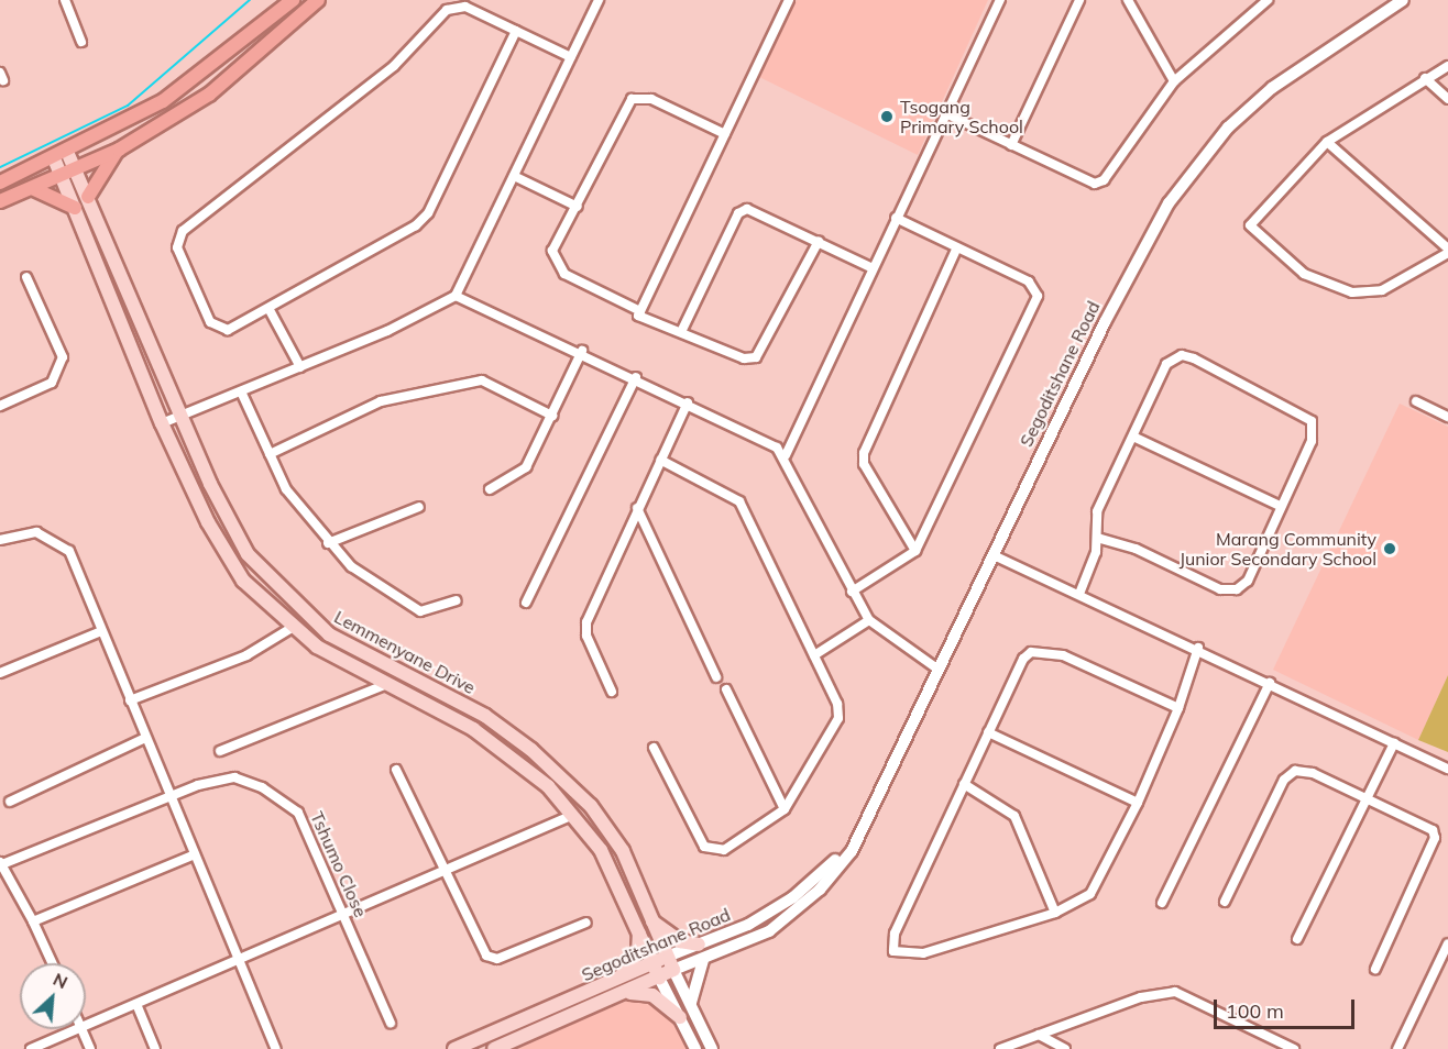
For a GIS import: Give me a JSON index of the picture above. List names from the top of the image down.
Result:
{
  "streets": {
    "main road": ["Segoditshane Road", "Lemmenyane Drive"],
    "street": ["Tshumo Close"]
  },
  "crossings": [
    ["Segoditshane Road", "Lemmenyane Drive"]
  ],
  "places": ["Tsogang Primary School", "Marang Community Junior Secondary School"],
  "scale_bar": "100 m",
  "north": "top right"
}
